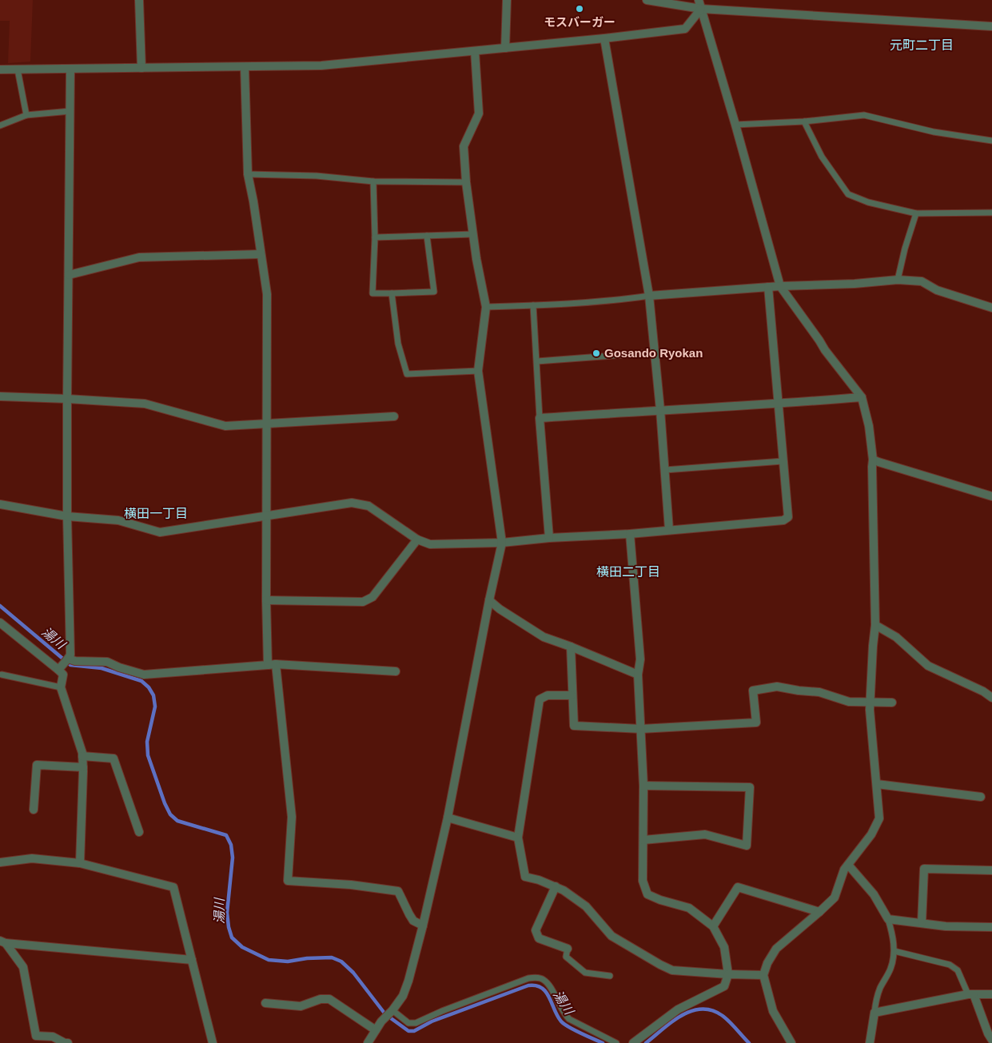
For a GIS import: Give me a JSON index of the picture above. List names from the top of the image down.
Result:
{
  "districts": ["元町二丁目", "横田一丁目", "横田二丁目"],
  "water": ["湯川"],
  "places": ["モスバーガー", "Gosando Ryokan"]
}
